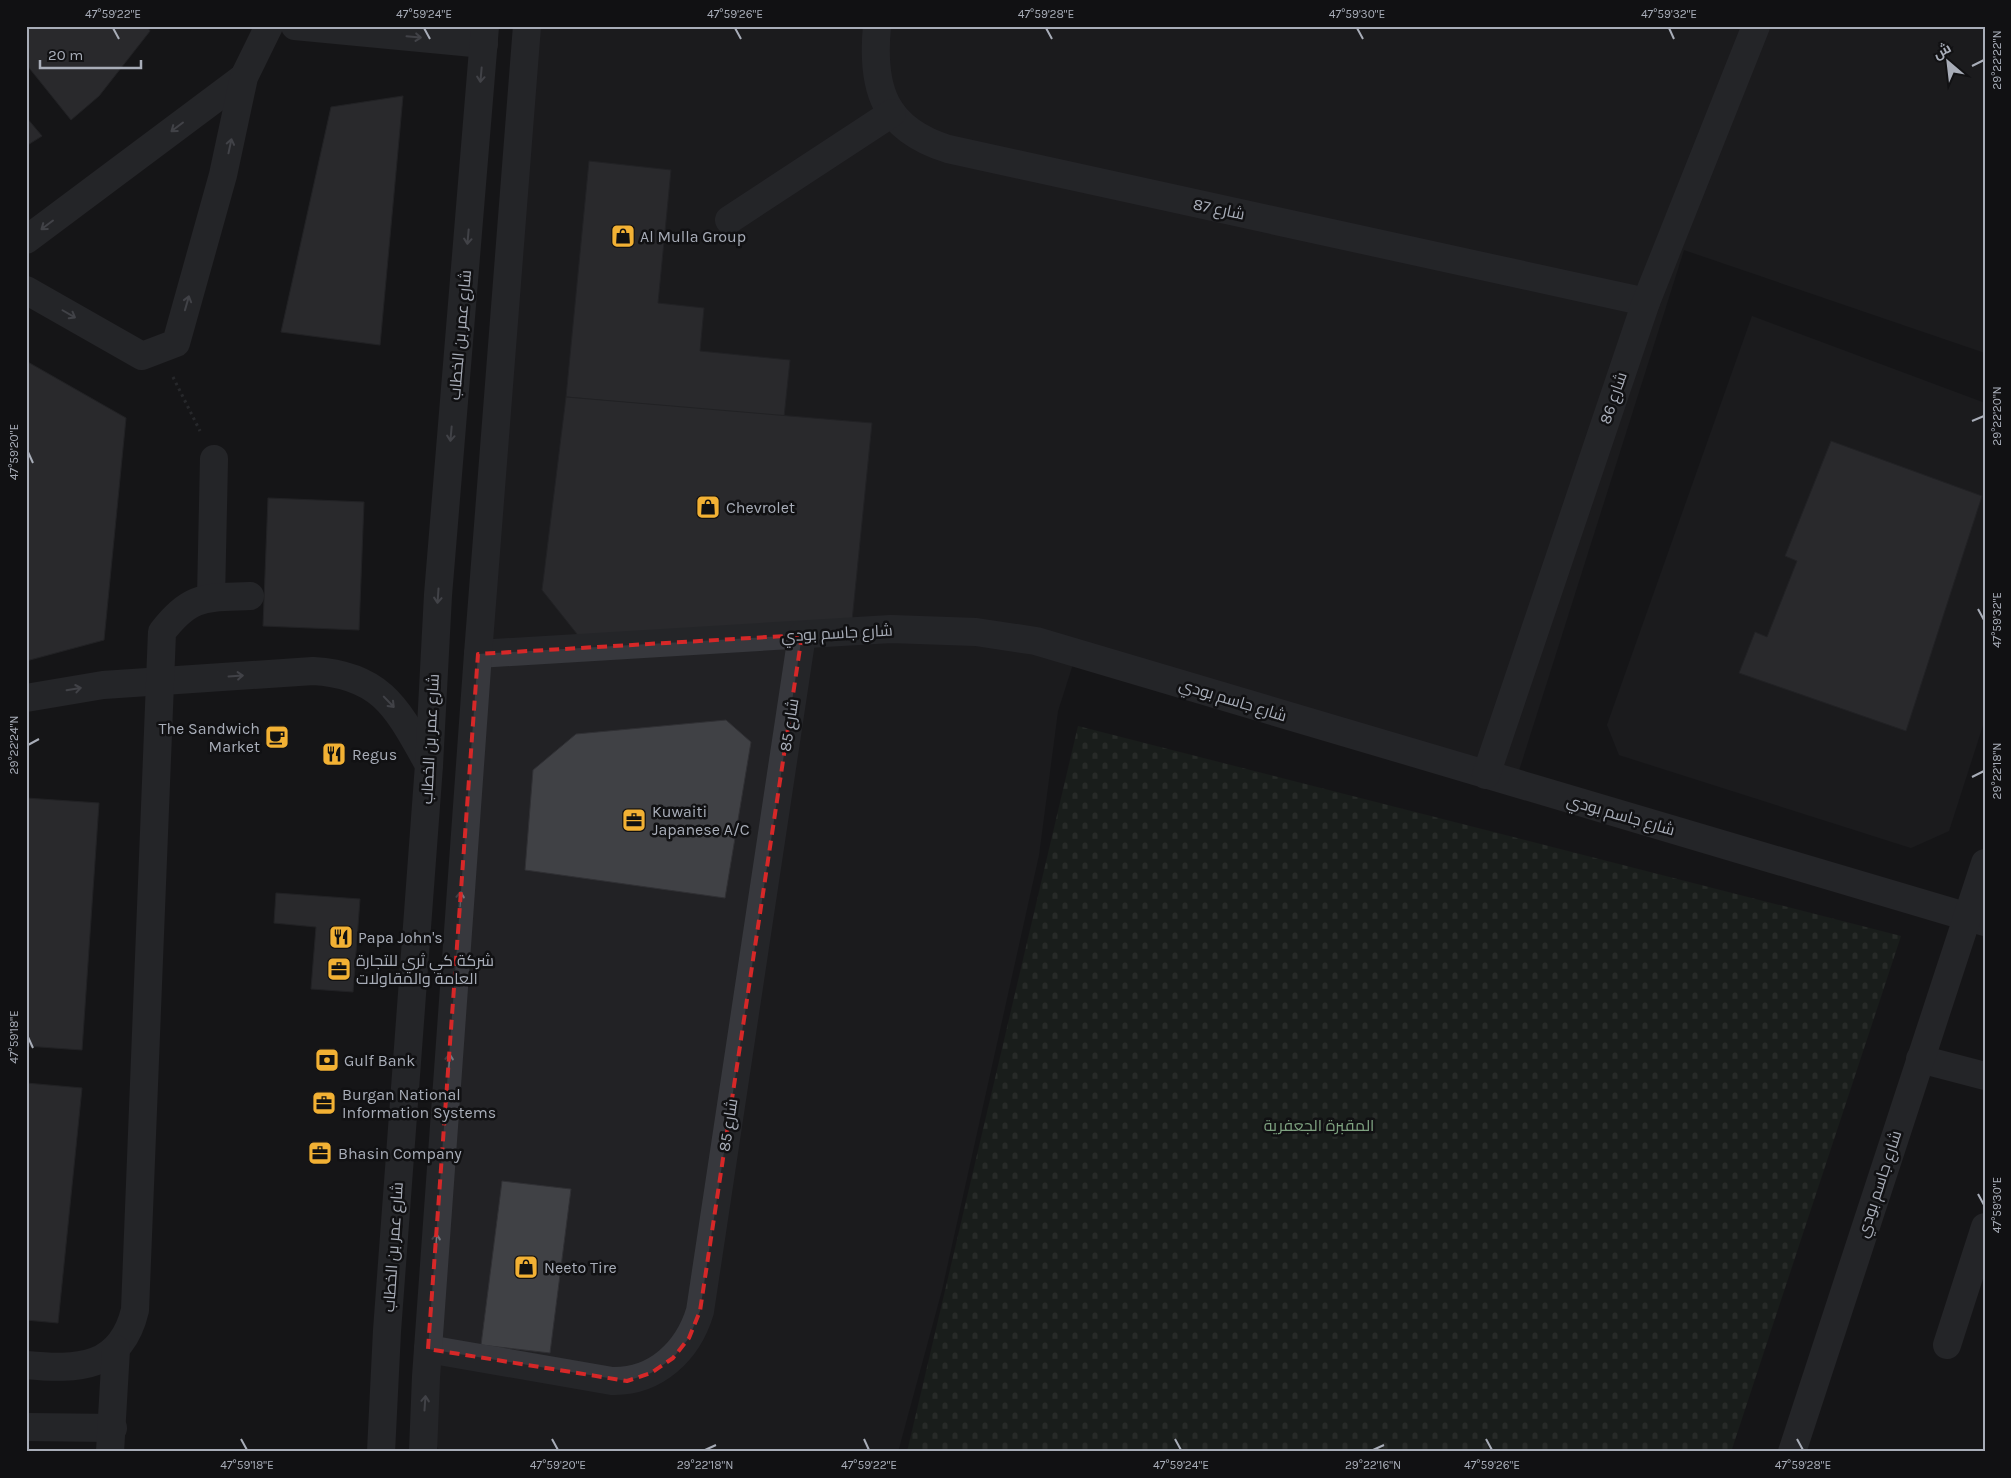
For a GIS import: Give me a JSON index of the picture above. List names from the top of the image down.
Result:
{
  "streets": {
    "street": [
      "شارع 87",
      "شارع عمر بن الخطاب",
      "شارع 86",
      "شارع جاسم بودي",
      "شارع 85"
    ]
  },
  "crossings": [
    ["شارع 87", "شارع 86"],
    ["شارع 86", "شارع جاسم بودي"],
    ["شارع جاسم بودي", "شارع 85"]
  ],
  "parks": ["المقبرة الجعفرية"],
  "places": {
    "shop": ["Al Mulla Group", "Chevrolet", "Neeto Tire"],
    "cafe": ["The Sandwich Market"],
    "restaurant": ["Regus", "Papa John's"],
    "office": [
      "Kuwaiti Japanese A/C",
      "شركة كي ثري للتجارة العامة والمقاولات",
      "Burgan National Information Systems",
      "Bhasin Company"
    ],
    "bank": ["Gulf Bank"]
  },
  "scale_bar": "20 m",
  "north": "top left",
  "coordinates": [
    "47°59'22\"E",
    "47°59'24\"E",
    "47°59'26\"E",
    "47°59'28\"E",
    "47°59'30\"E",
    "47°59'32\"E",
    "29°22'22\"N",
    "29°22'20\"N",
    "47°59'20\"E",
    "29°22'24\"N",
    "29°22'18\"N",
    "47°59'18\"E",
    "29°22'16\"N"
  ]
}
